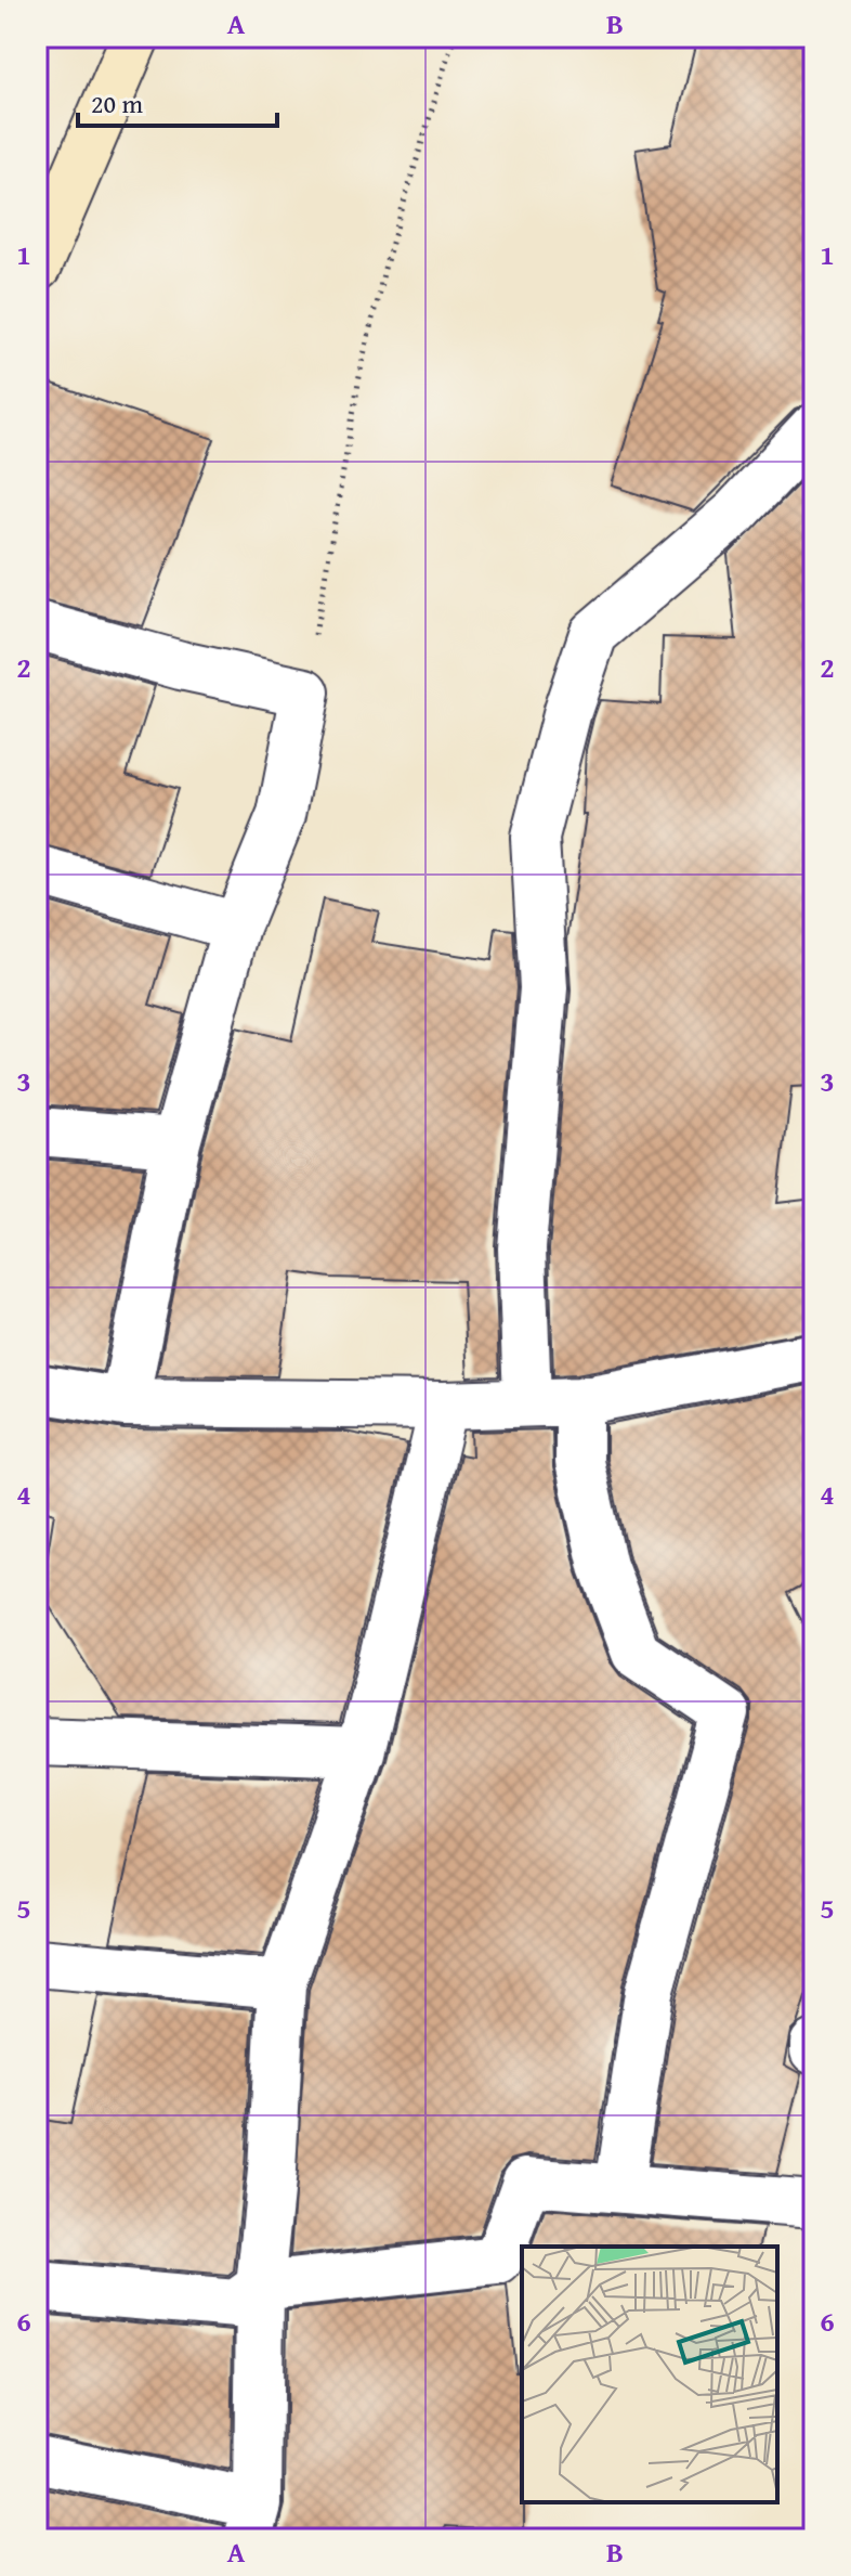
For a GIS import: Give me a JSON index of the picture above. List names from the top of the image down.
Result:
{
  "scale_bar": "20 m",
  "grid": {
    "columns": ["A", "B"],
    "rows": [
      "1",
      "2",
      "3",
      "4",
      "5",
      "6"
    ]
  }
}
